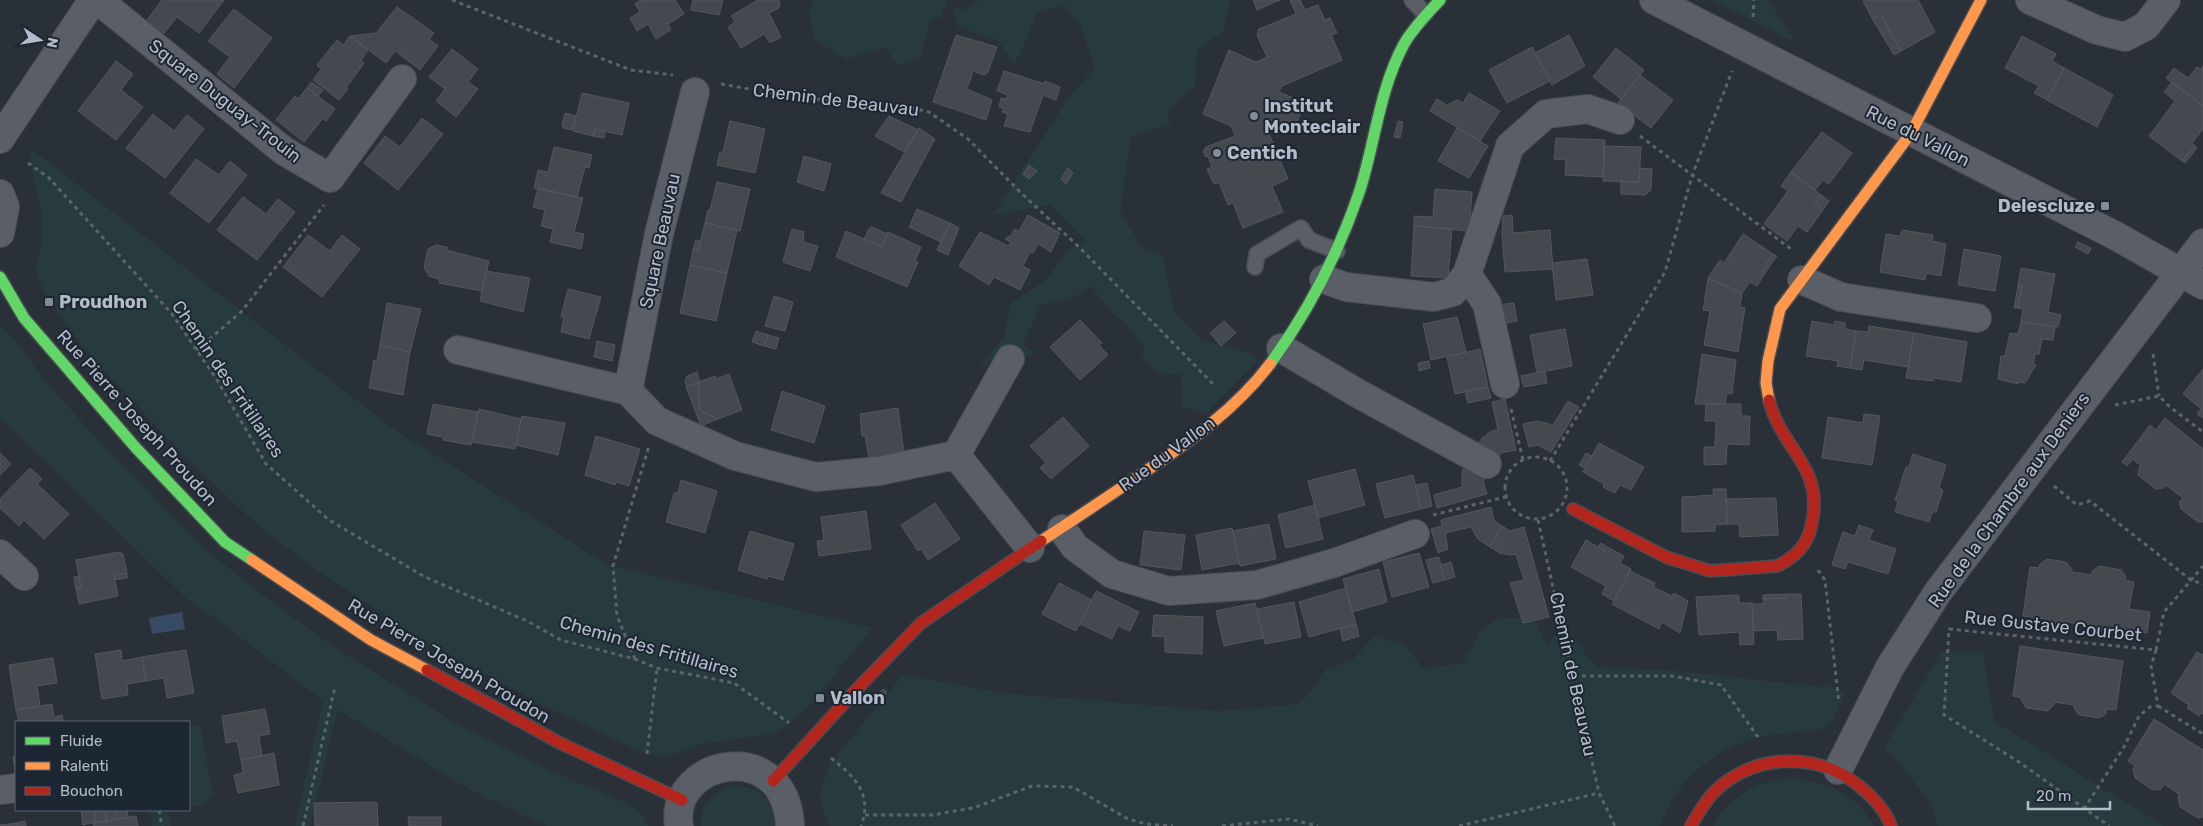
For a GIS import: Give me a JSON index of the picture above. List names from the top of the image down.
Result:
{
  "streets": {
    "street": [
      "Square Duguay-Trouin",
      "Rue du Vallon",
      "Square Beauvau",
      "Rue Pierre Joseph Proudon",
      "Rue de la Chambre aux Deniers"
    ],
    "path": ["Chemin de Beauvau", "Chemin des Fritillaires", "Rue Gustave Courbet"]
  },
  "crossings": [
    ["Chemin de Beauvau", "Square Beauvau"],
    ["Rue du Vallon", "Rue de la Chambre aux Deniers"]
  ],
  "places": {
    "other": ["Institut Monteclair", "Centich"],
    "transit": ["Delescluze", "Proudhon", "Vallon"]
  },
  "legend": ["Fluide", "Ralenti", "Bouchon"],
  "scale_bar": "20 m",
  "north": "right"
}
